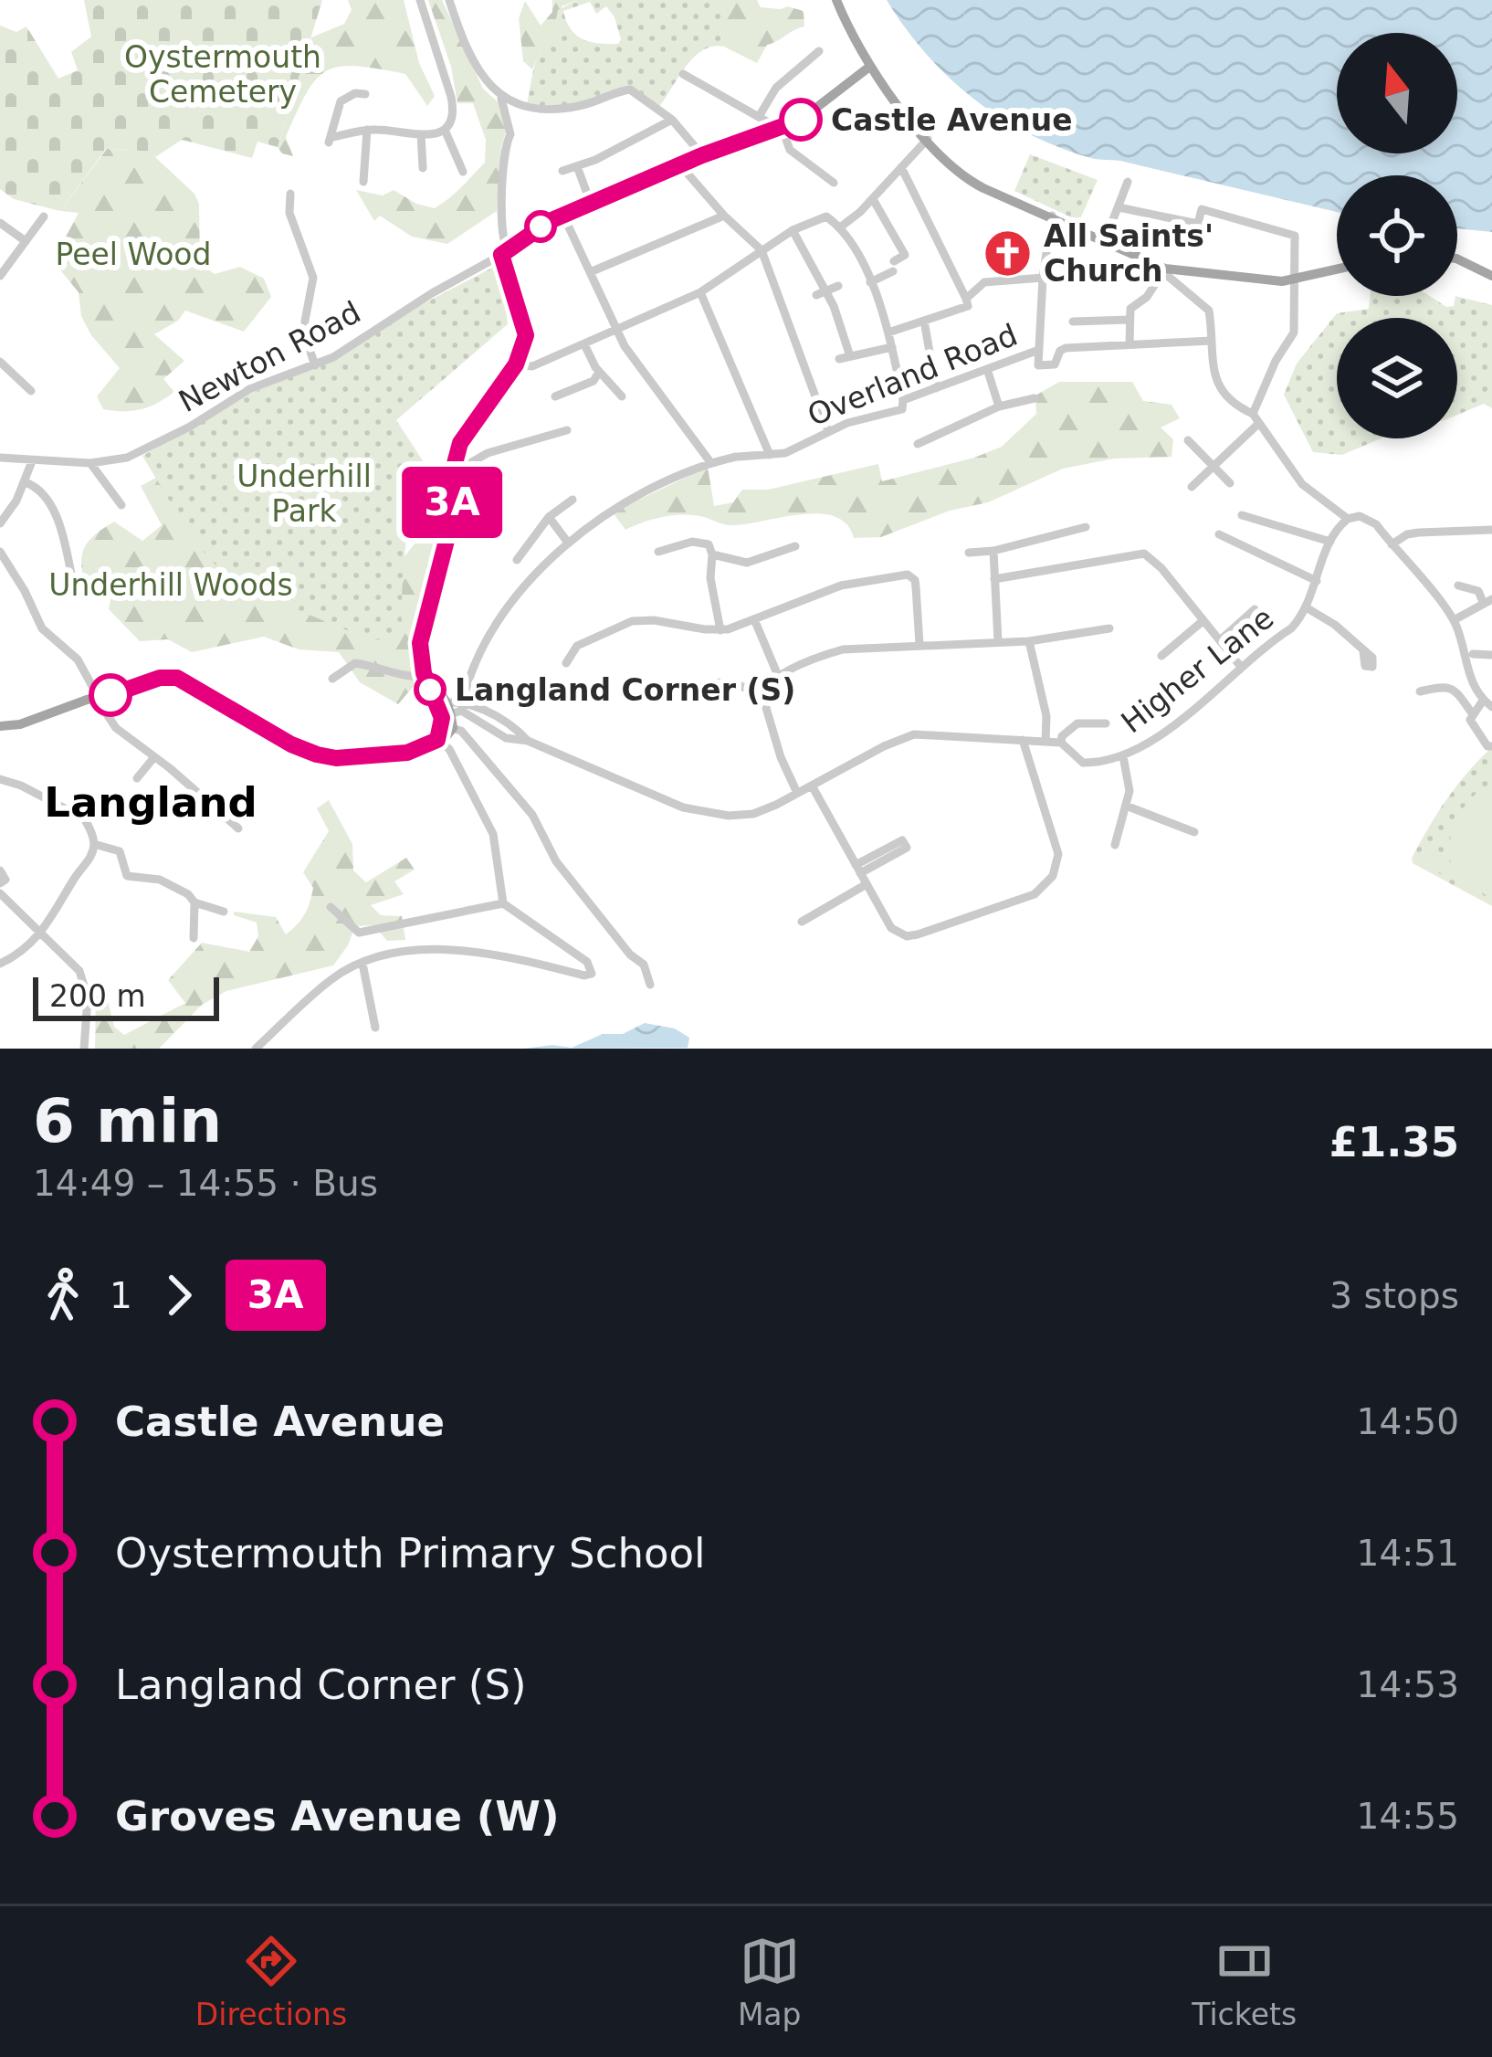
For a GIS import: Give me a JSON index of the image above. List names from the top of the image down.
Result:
{
  "streets": {
    "main road": ["Newton Road"],
    "street": ["Overland Road", "Higher Lane"]
  },
  "crossings": [
    ["Overland Road", "Higher Lane"]
  ],
  "districts": ["Langland"],
  "parks": [
    "Oystermouth Cemetery",
    "Peel Wood",
    "Underhill Park",
    "Underhill Woods"
  ],
  "places": {
    "other": ["Castle Avenue", "Langland Corner (S)"],
    "church": ["All Saints' Church"]
  },
  "lines": ["bus line 3A"],
  "scale_bar": "200 m",
  "north": "top",
  "page": {
    "on_map": "3A",
    "scale": "200 m",
    "heading": ["6 min", "14:49 – 14:55 · Bus", "£1.35"],
    "legs": ["1", "3A", "3 stops"],
    "list": [
      {
        "name": "Castle Avenue",
        "value": "14:50"
      },
      {
        "name": "Oystermouth Primary School",
        "value": "14:51"
      },
      {
        "name": "Langland Corner (S)",
        "value": "14:53"
      },
      {
        "name": "Groves Avenue (W)",
        "value": "14:55"
      }
    ],
    "tabs": ["Directions", "Map", "Tickets"]
  }
}
